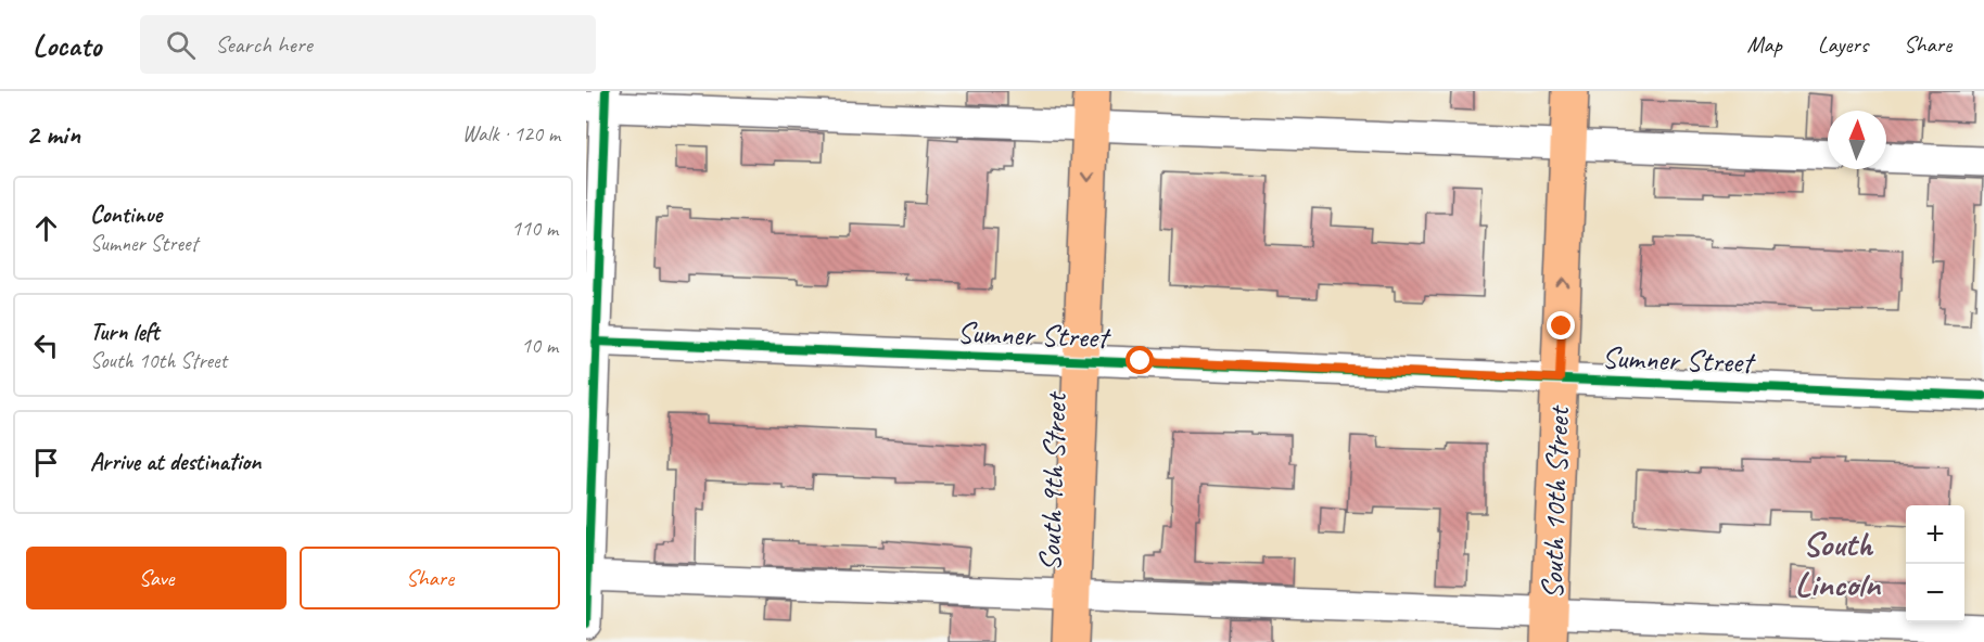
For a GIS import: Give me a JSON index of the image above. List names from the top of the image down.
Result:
{
  "streets": {
    "main road": ["South 9th Street", "South 10th Street"],
    "street": ["Sumner Street"]
  },
  "crossings": [
    ["Sumner Street", "South 9th Street"],
    ["Sumner Street", "South 10th Street"]
  ],
  "one_way": ["South 9th Street", "South 10th Street"],
  "districts": ["South Lincoln"],
  "north": "top",
  "page": {
    "header": "Locato",
    "search": "Search here",
    "nav": ["Map", "Layers", "Share"],
    "heading": ["2 min", "Walk · 120 m"],
    "list": [
      ["Continue", "Sumner Street", "110 m"],
      ["Turn left", "South 10th Street", "10 m"],
      "Arrive at destination"
    ],
    "map_buttons": ["+", "−"],
    "buttons": ["Save", "Share"]
  }
}
